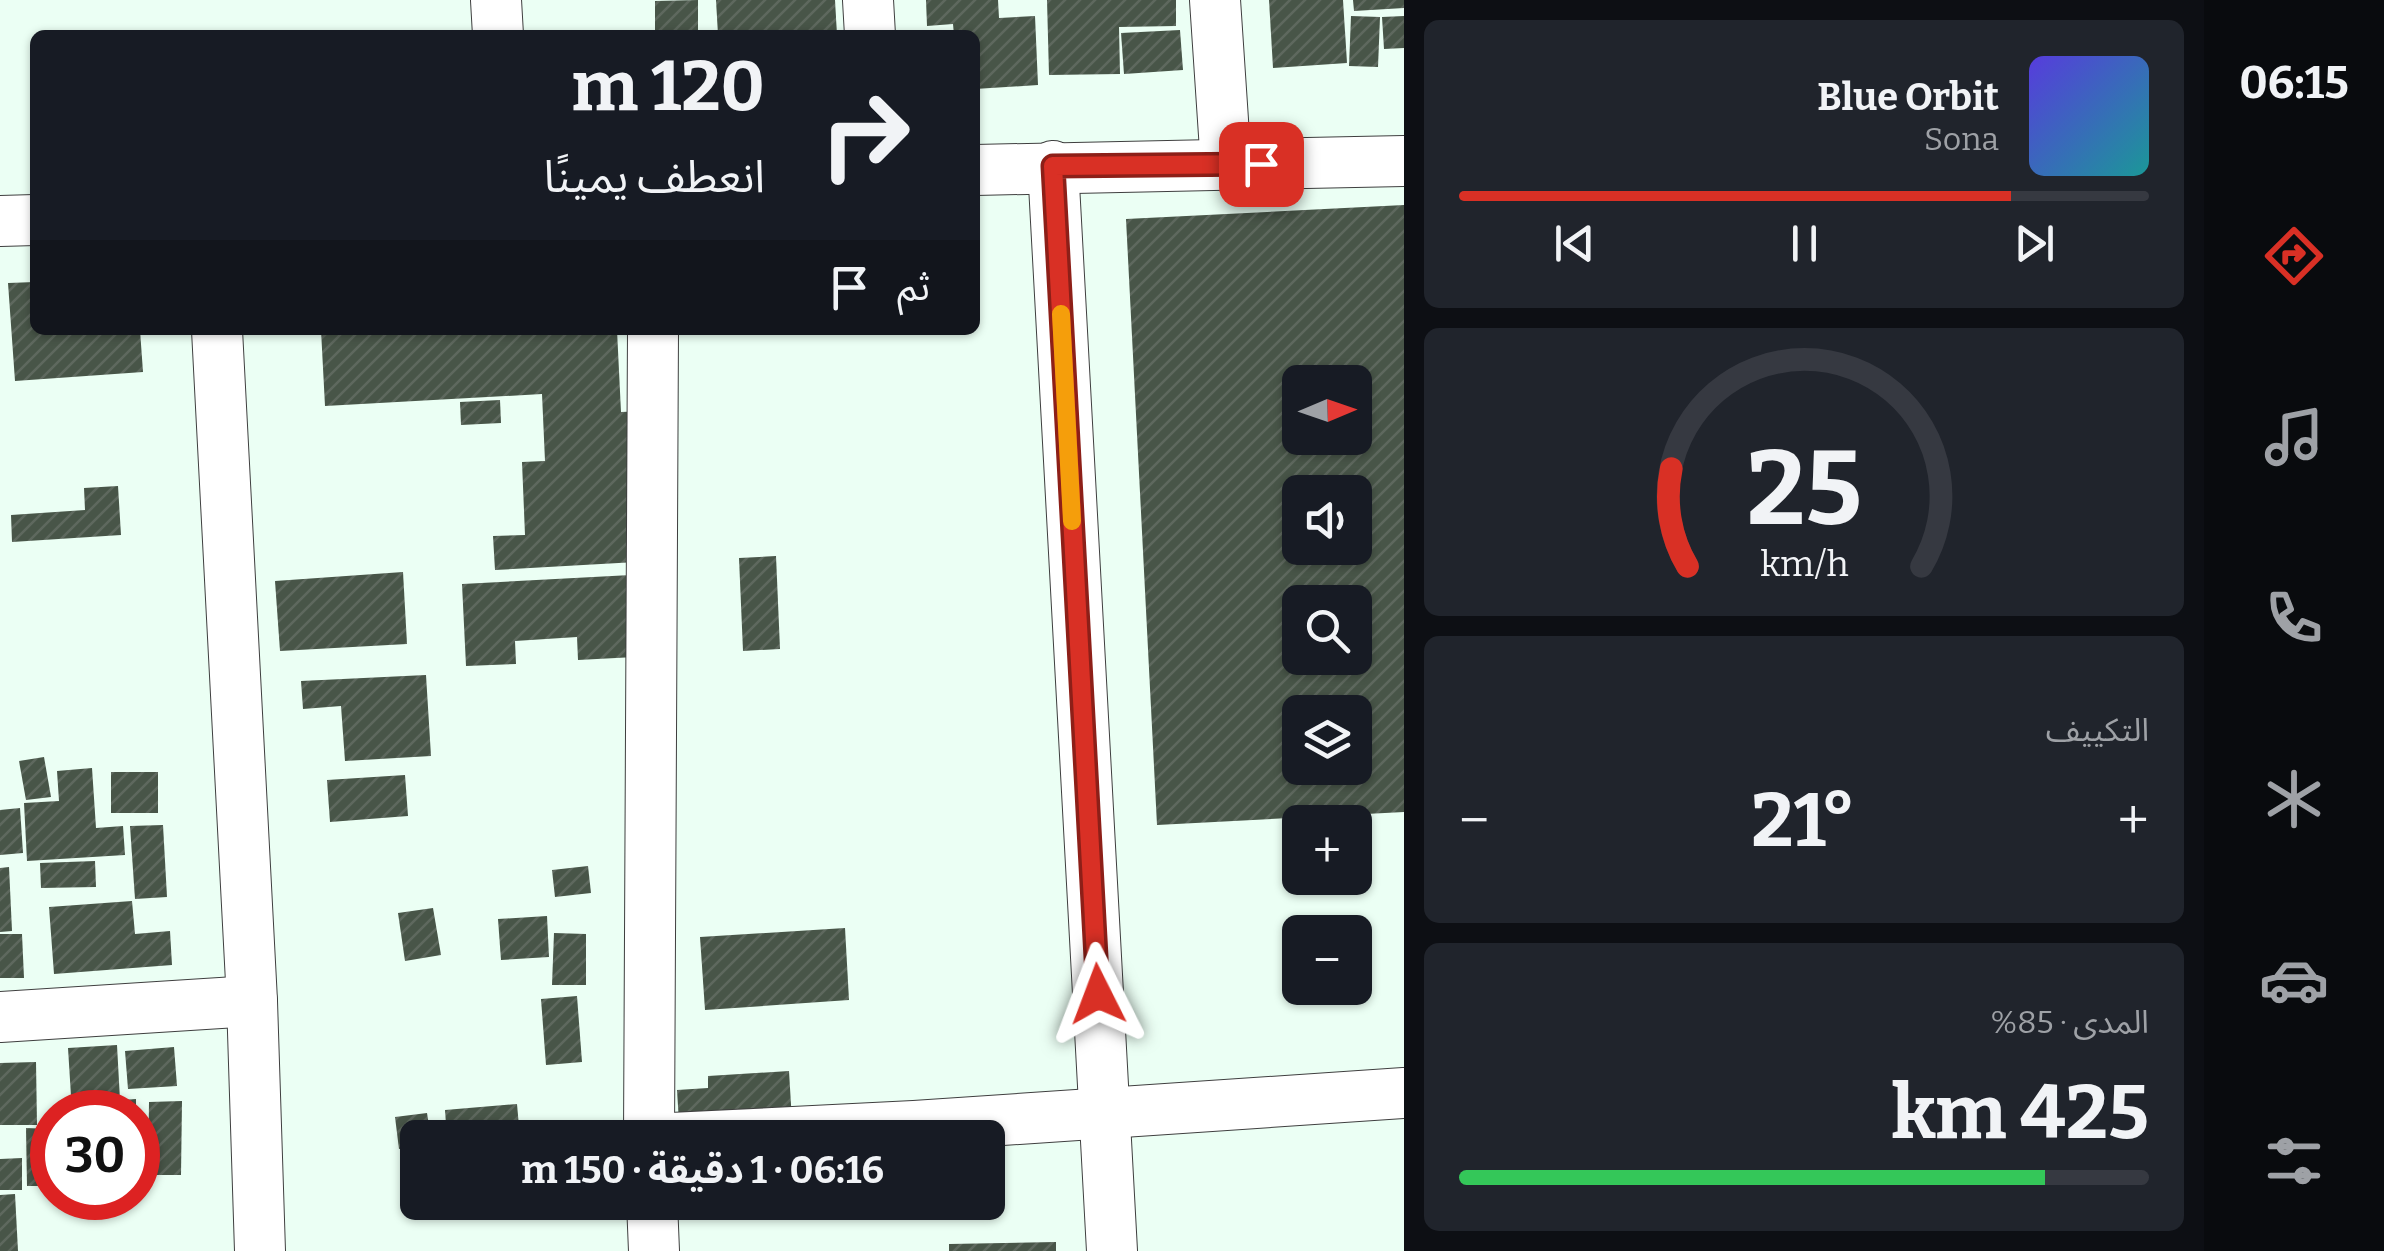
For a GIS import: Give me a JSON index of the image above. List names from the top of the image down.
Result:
{
  "north": "right",
  "page": {
    "tabs": "06:15",
    "turn": ["120 m", "انعطف يمينًا"],
    "song": ["Blue Orbit", "Sona"],
    "then": "ثم",
    "map_buttons": ["+", "−"],
    "tile": [
      "التكييف",
      ["المدى · 85%", "425 km"]
    ],
    "heat": ["−", "21°", "+"],
    "limit": "30",
    "trip": "06:16 · 1 دقيقة · 150 m",
    "gauge": ["25", "km/h"]
  }
}
